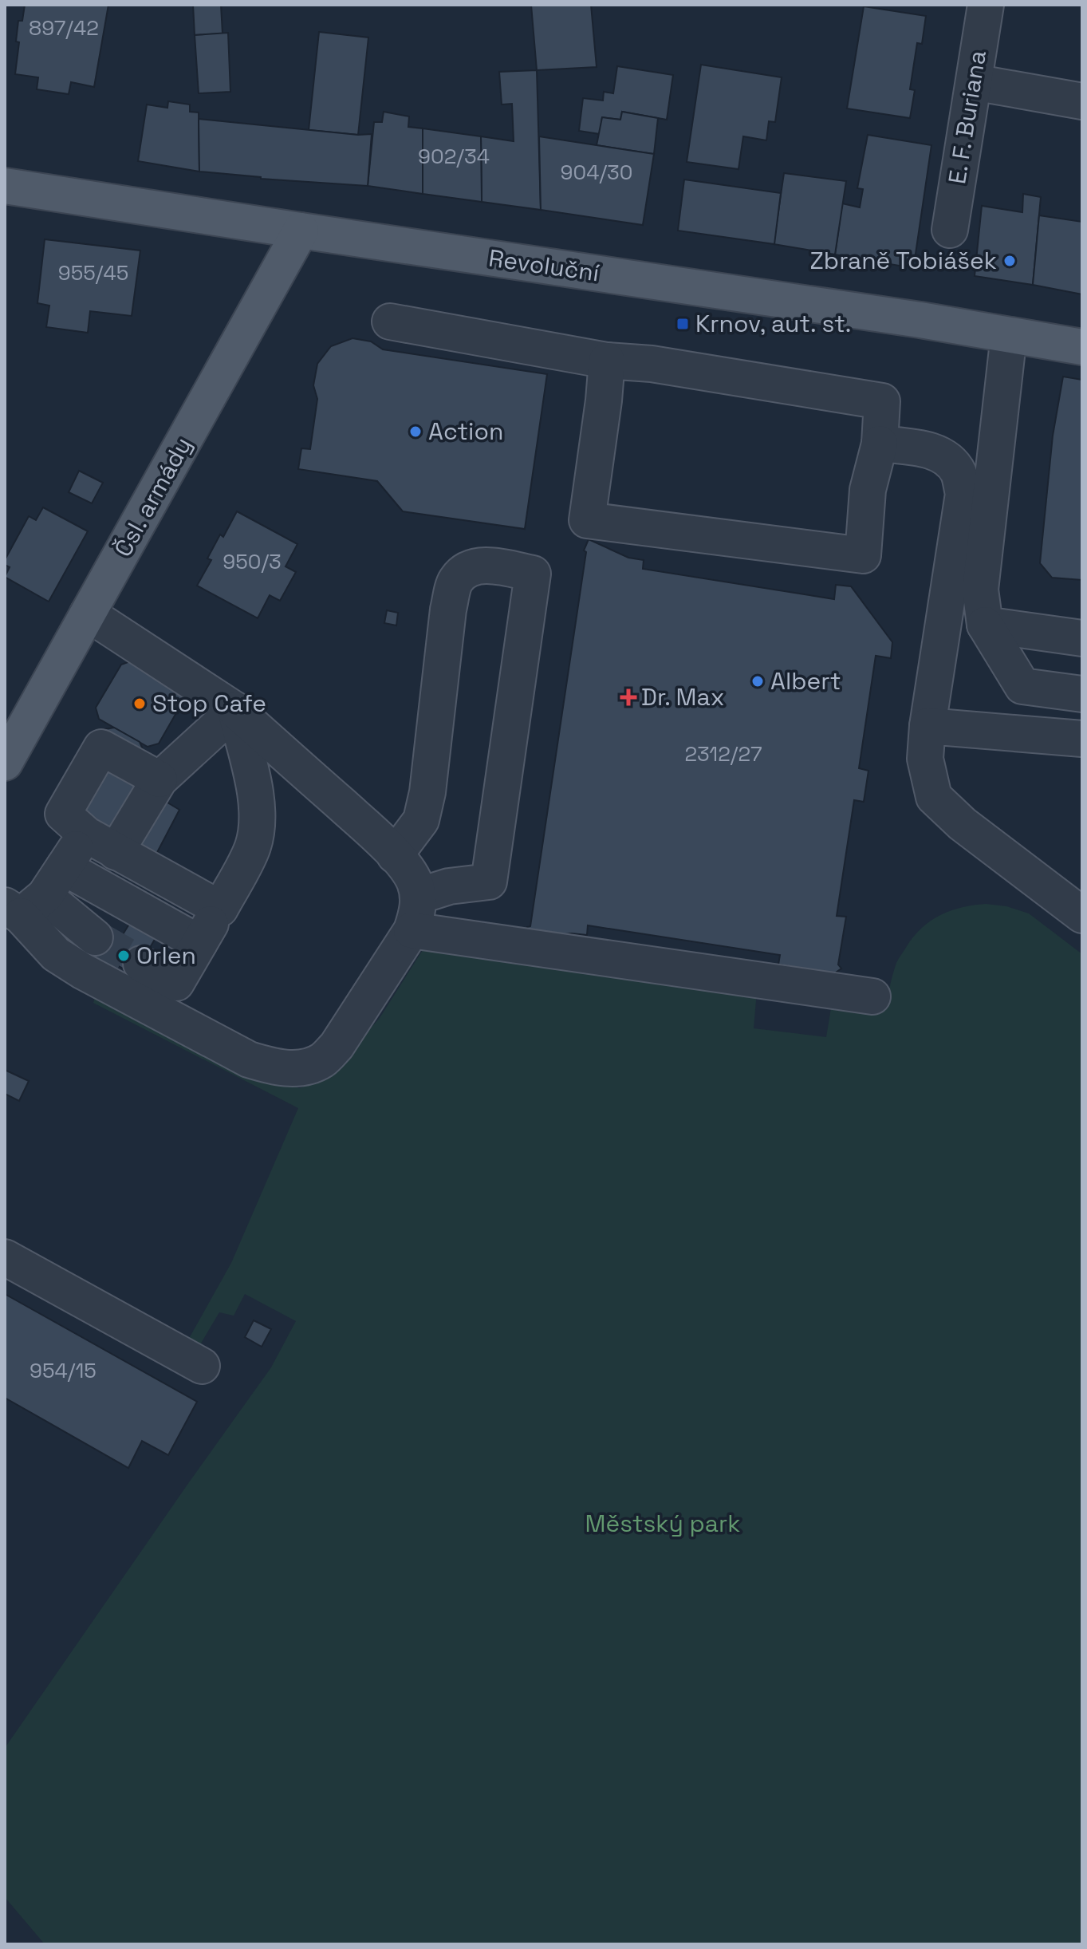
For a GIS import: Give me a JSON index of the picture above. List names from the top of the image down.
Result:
{
  "streets": {
    "main road": ["Revoluční", "Čsl. armády"],
    "street": ["E. F. Buriana"]
  },
  "crossings": [
    ["Revoluční", "Čsl. armády"]
  ],
  "parks": ["Městský park"],
  "places": {
    "other": [
      "Zbraně Tobiášek",
      "Action",
      "Albert",
      "Stop Cafe",
      "Orlen"
    ],
    "transit": ["Krnov, aut. st."],
    "health": ["Dr. Max"]
  },
  "house_numbers": [
    "897/42",
    "902/34",
    "904/30",
    "955/45",
    "950/3",
    "2312/27",
    "954/15"
  ]
}
